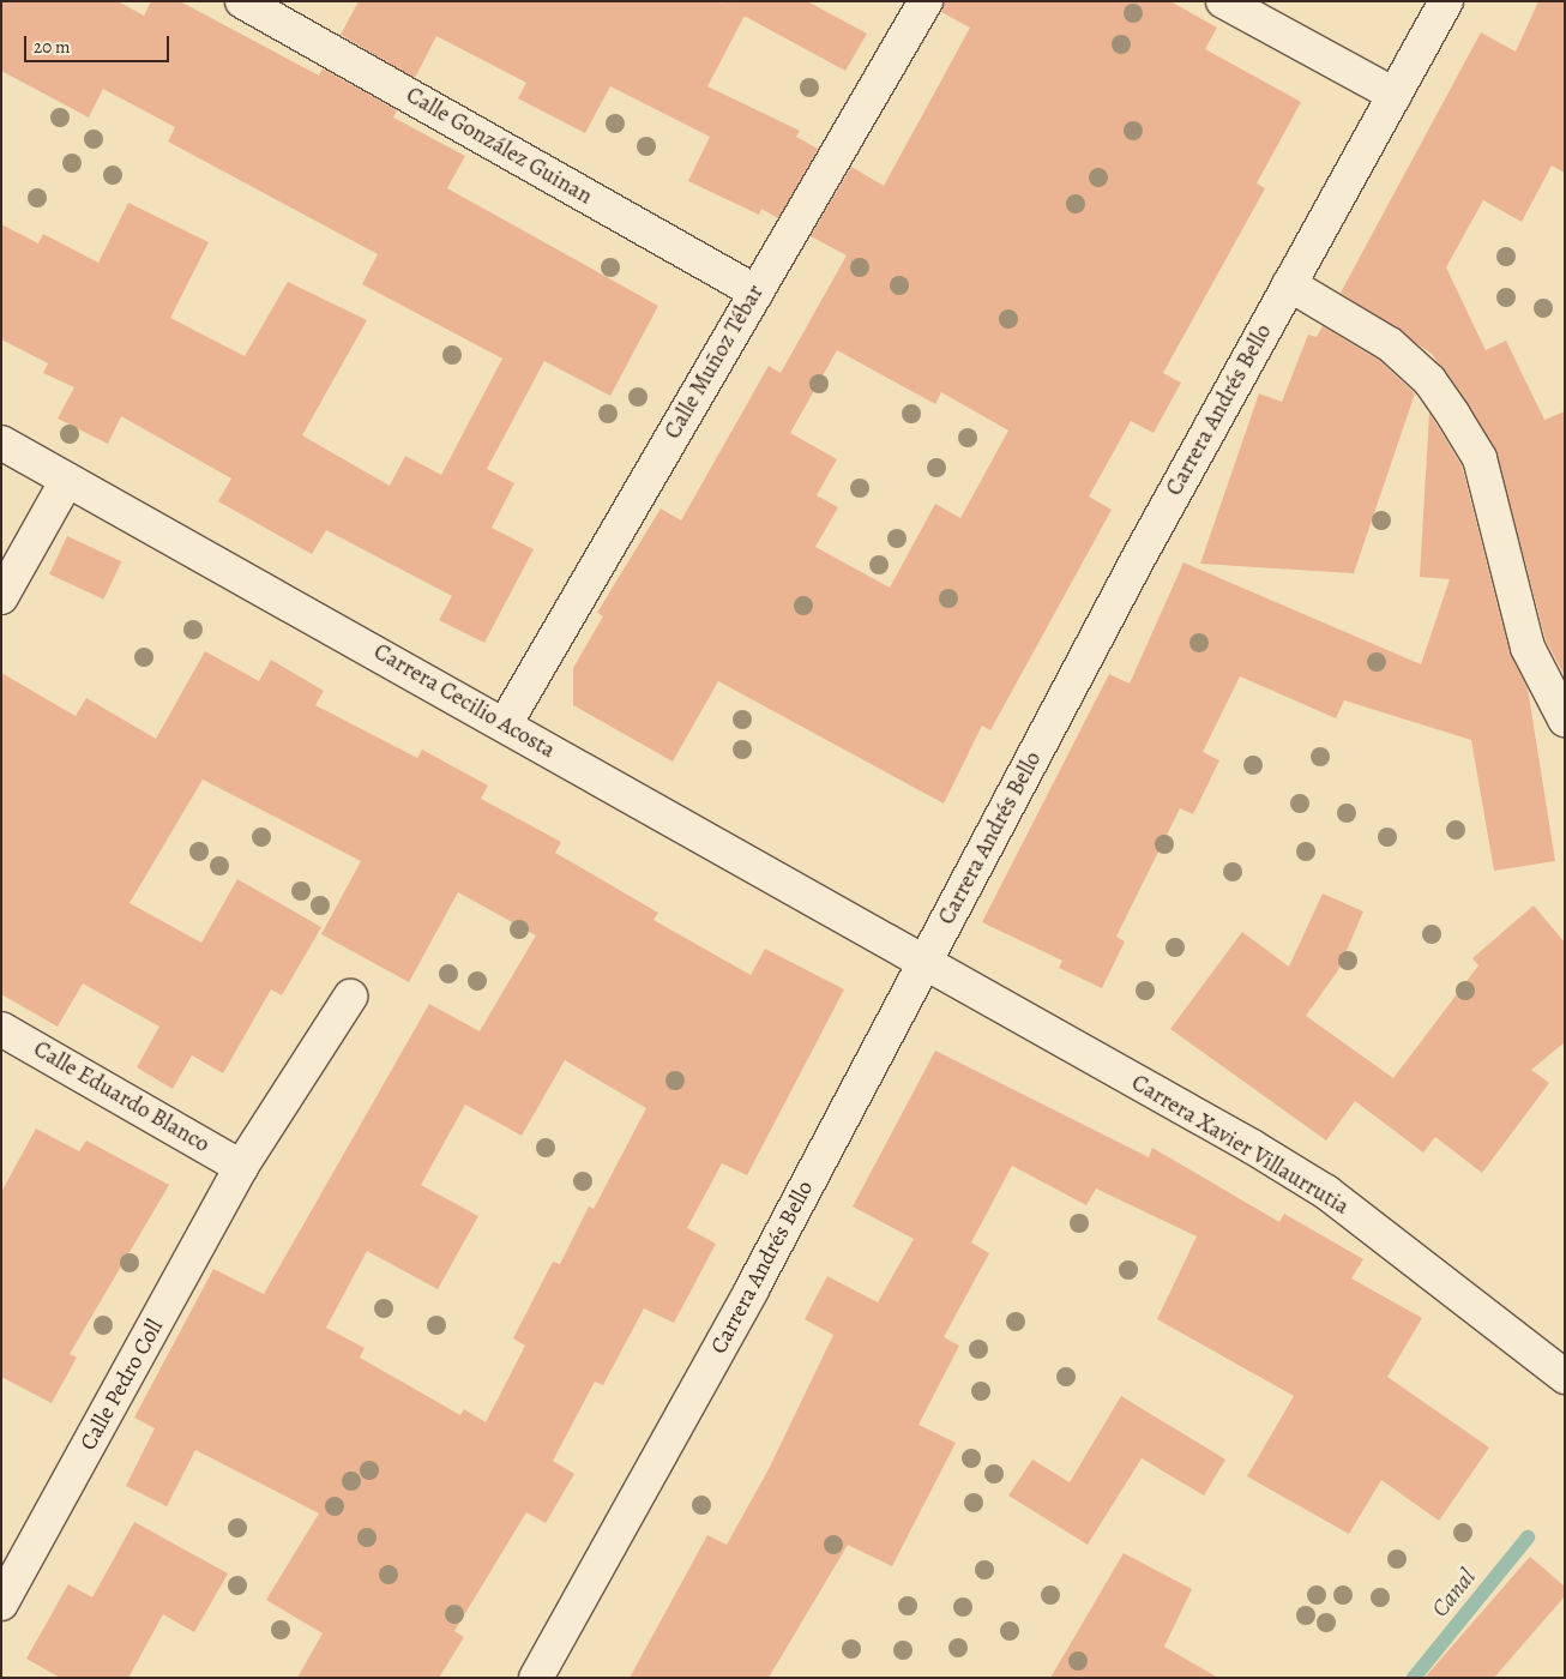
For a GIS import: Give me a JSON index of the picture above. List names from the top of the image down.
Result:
{
  "streets": {
    "street": [
      "Calle González Guinan",
      "Calle Muñoz Tébar",
      "Carrera Andrés Bello",
      "Carrera Cecilio Acosta",
      "Calle Eduardo Blanco",
      "Carrera Xavier Villaurrutia",
      "Calle Pedro Coll"
    ]
  },
  "crossings": [
    ["Calle González Guinan", "Calle Muñoz Tébar"],
    ["Calle Muñoz Tébar", "Carrera Cecilio Acosta"],
    ["Carrera Andrés Bello", "Carrera Cecilio Acosta"],
    ["Carrera Andrés Bello", "Carrera Xavier Villaurrutia"],
    ["Carrera Cecilio Acosta", "Carrera Xavier Villaurrutia"],
    ["Calle Eduardo Blanco", "Calle Pedro Coll"]
  ],
  "water": ["Canal"],
  "scale_bar": "20 m"
}
